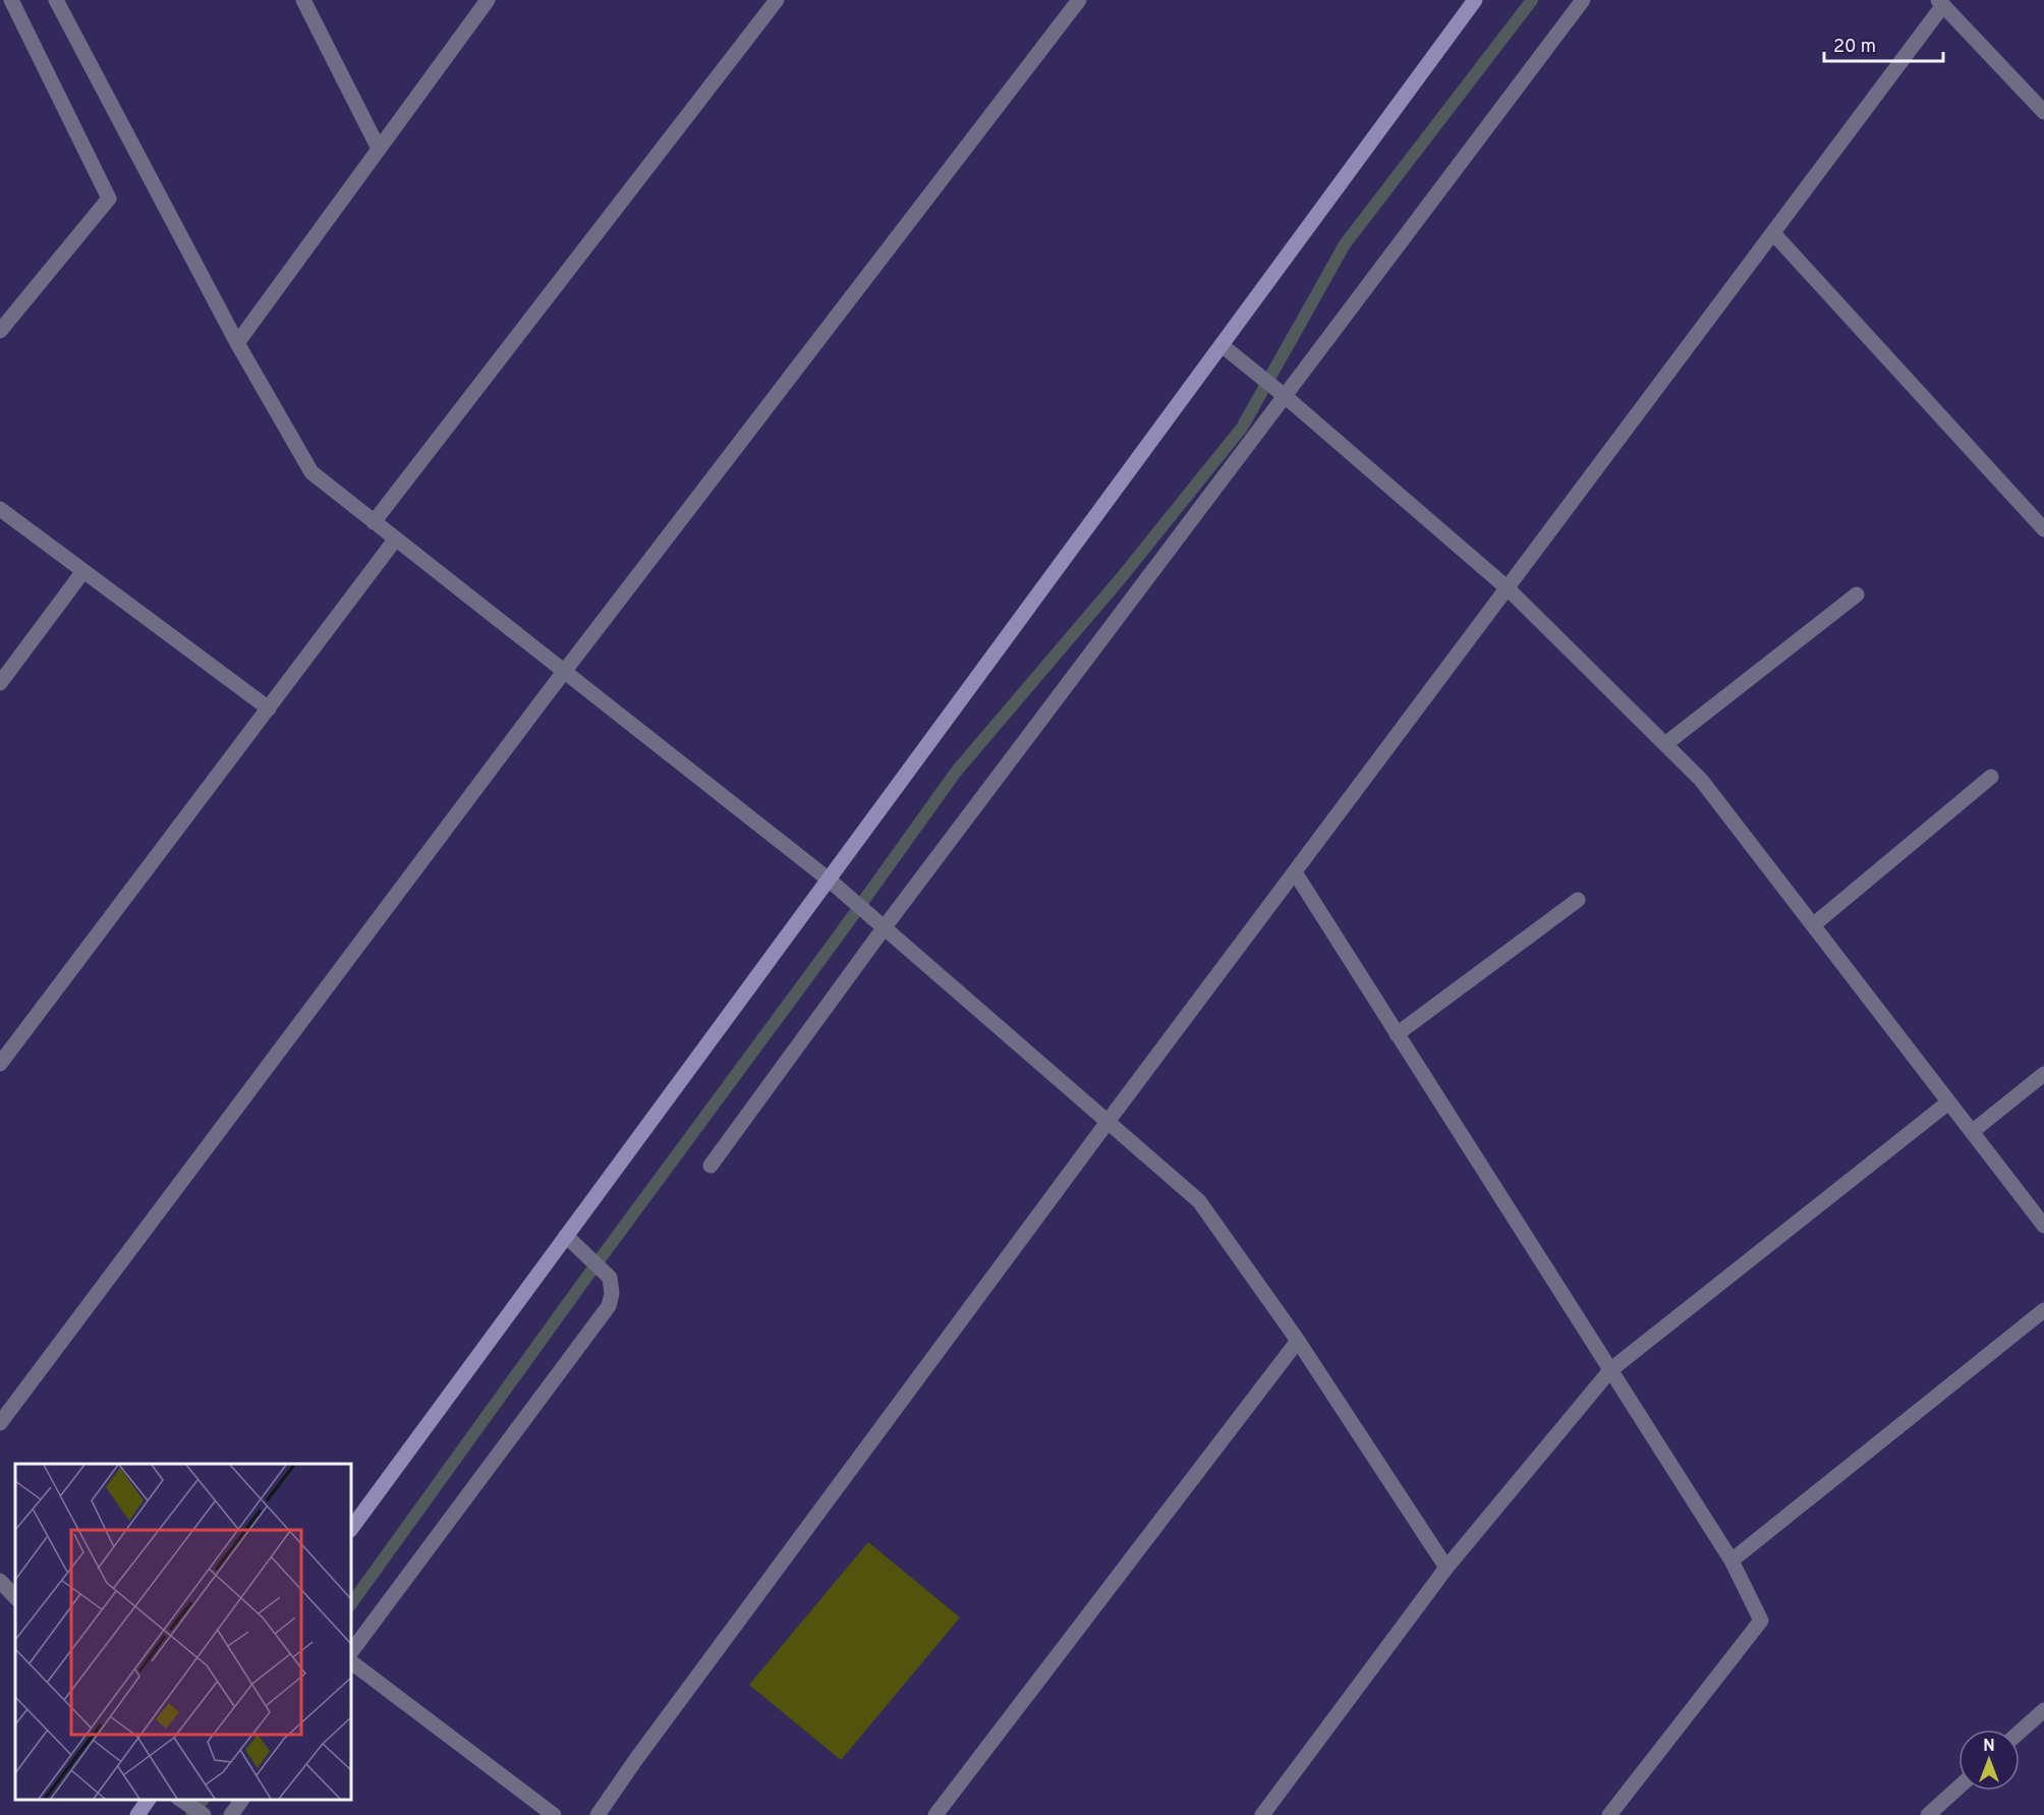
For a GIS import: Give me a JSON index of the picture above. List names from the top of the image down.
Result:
{
  "scale_bar": "20 m",
  "north": "top"
}
